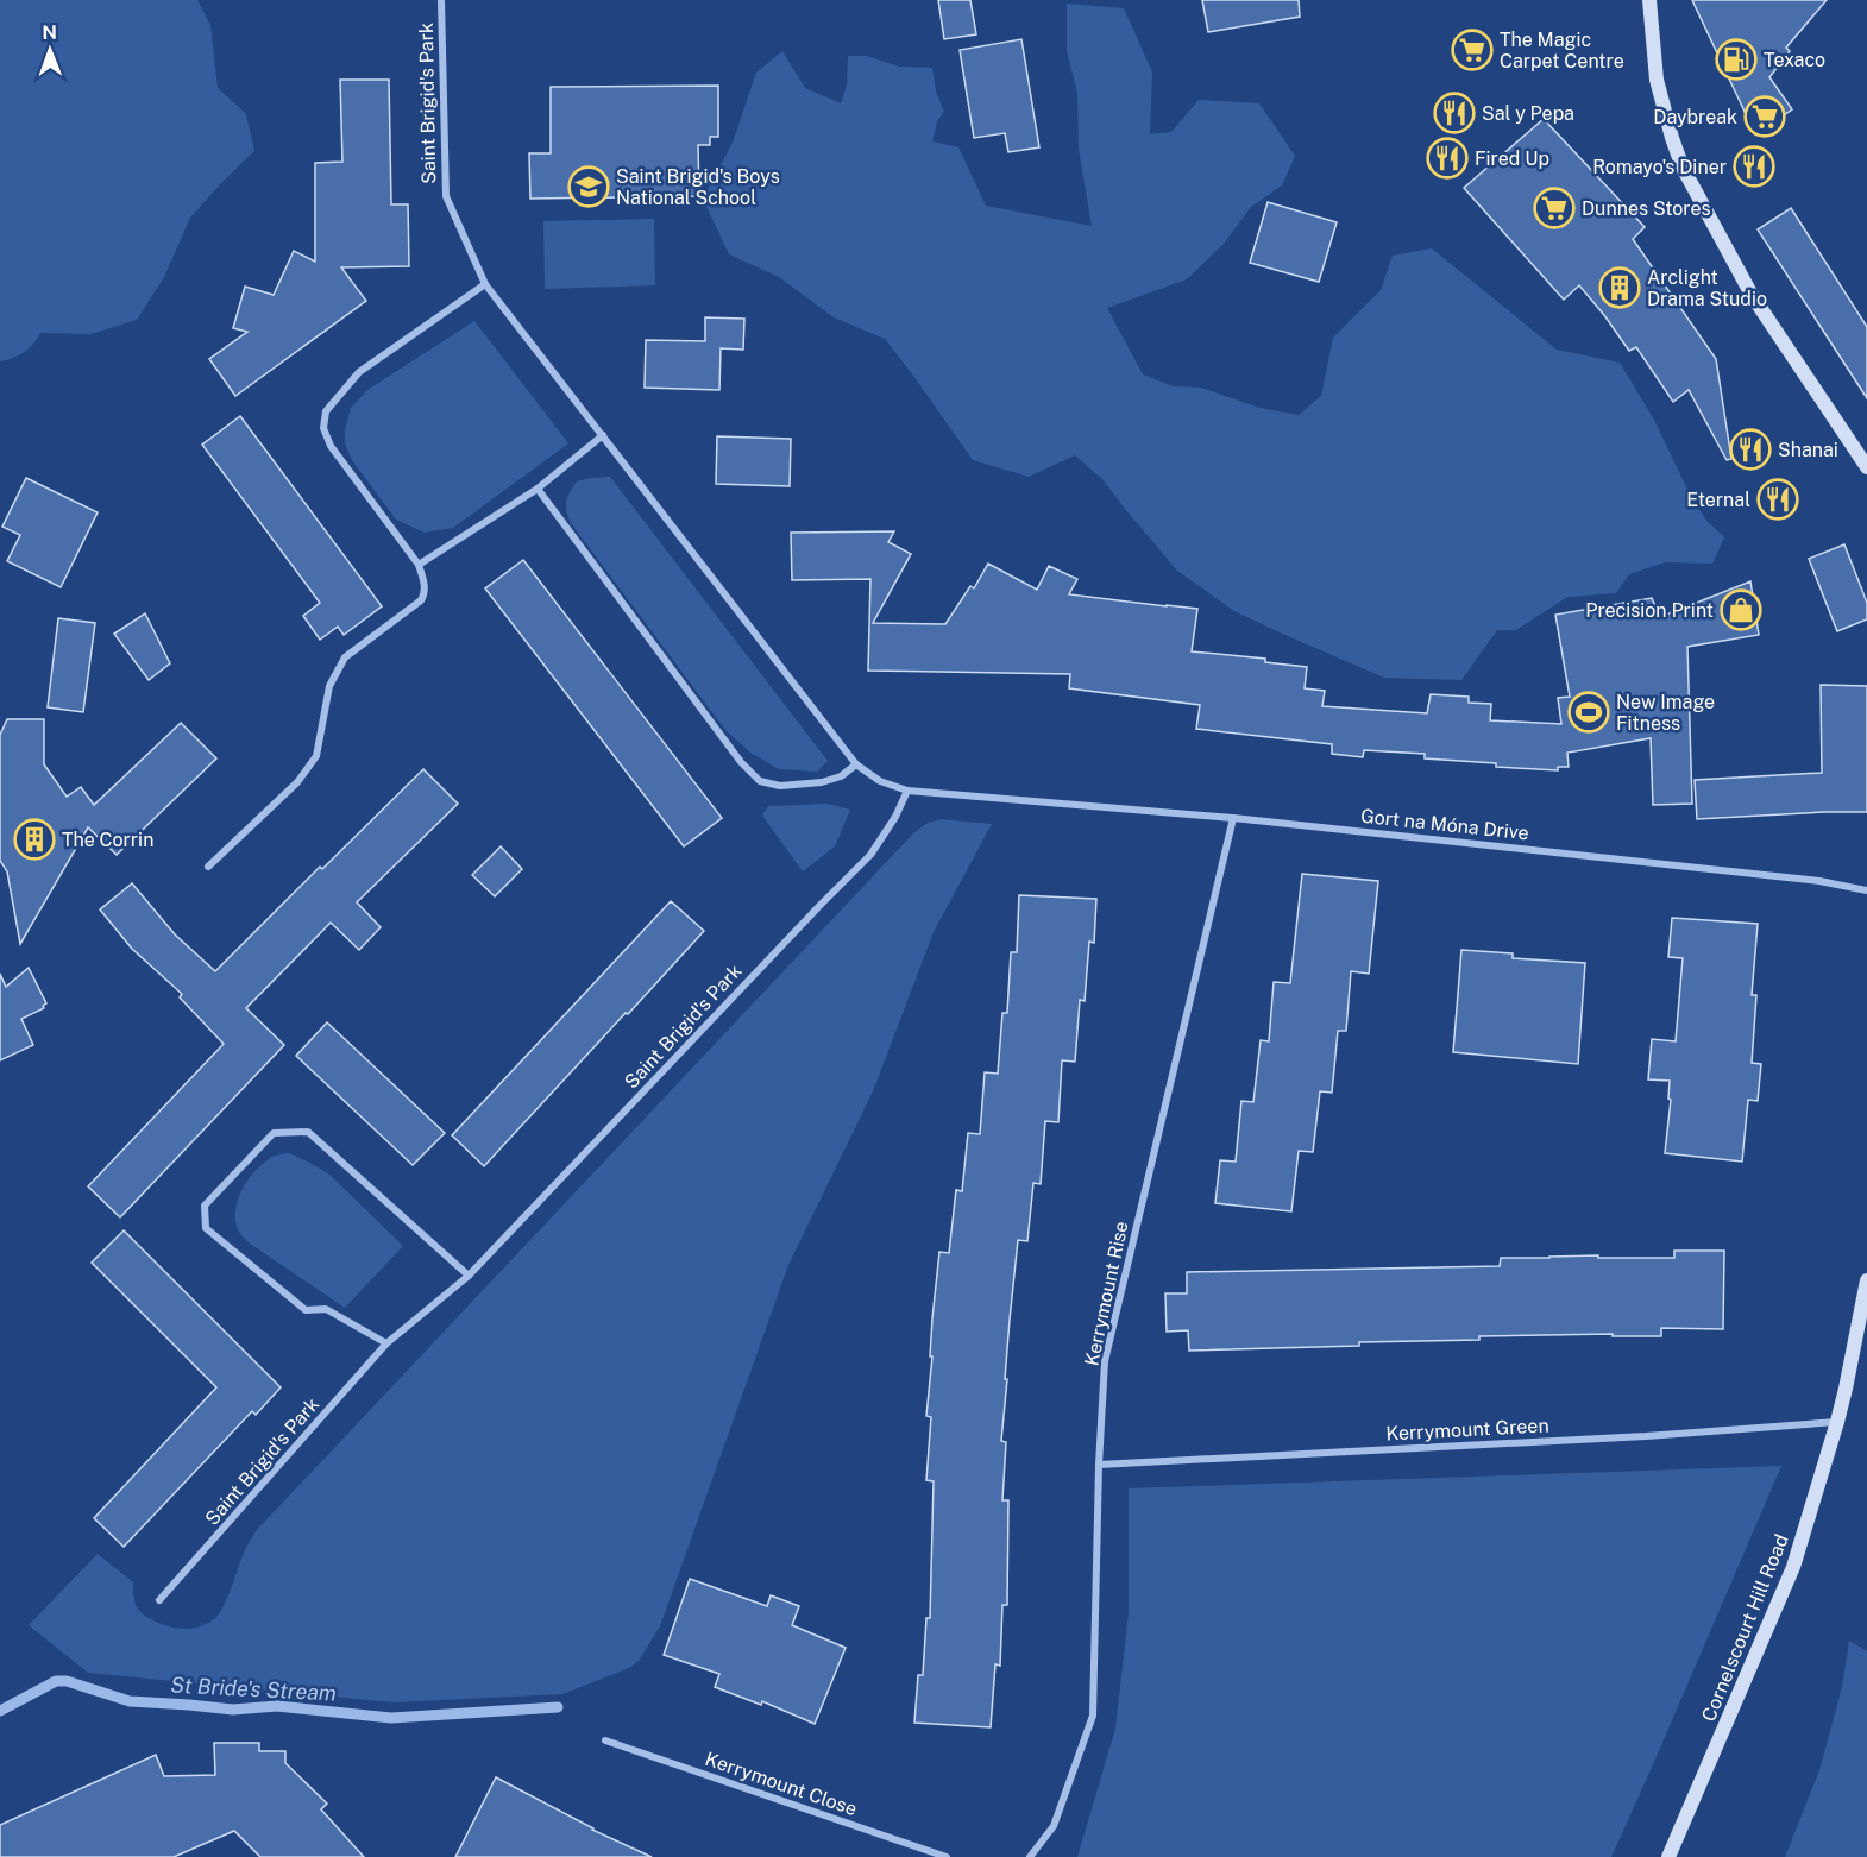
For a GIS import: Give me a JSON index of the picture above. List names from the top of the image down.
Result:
{
  "streets": {
    "main road": ["Cornelscourt Hill Road"],
    "street": [
      "Saint Brigid's Park",
      "Gort na Móna Drive",
      "Kerrymount Rise",
      "Kerrymount Green",
      "Kerrymount Close"
    ]
  },
  "crossings": [
    ["Saint Brigid's Park", "Gort na Móna Drive"],
    ["Gort na Móna Drive", "Kerrymount Rise"],
    ["Kerrymount Rise", "Kerrymount Green"],
    ["Kerrymount Green", "Cornelscourt Hill Road"]
  ],
  "water": ["St Bride's Stream"],
  "places": {
    "supermarket": ["The Magic Carpet Centre", "Daybreak", "Dunnes Stores"],
    "fuel station": ["Texaco"],
    "restaurant": [
      "Sal y Pepa",
      "Fired Up",
      "Romayo's Diner",
      "Shanai",
      "Eternal"
    ],
    "school or university": ["Saint Brigid's Boys National School"],
    "building": ["Arclight Drama Studio", "The Corrin"],
    "shop": ["Precision Print"],
    "sports": ["New Image Fitness"]
  },
  "north": "top"
}
